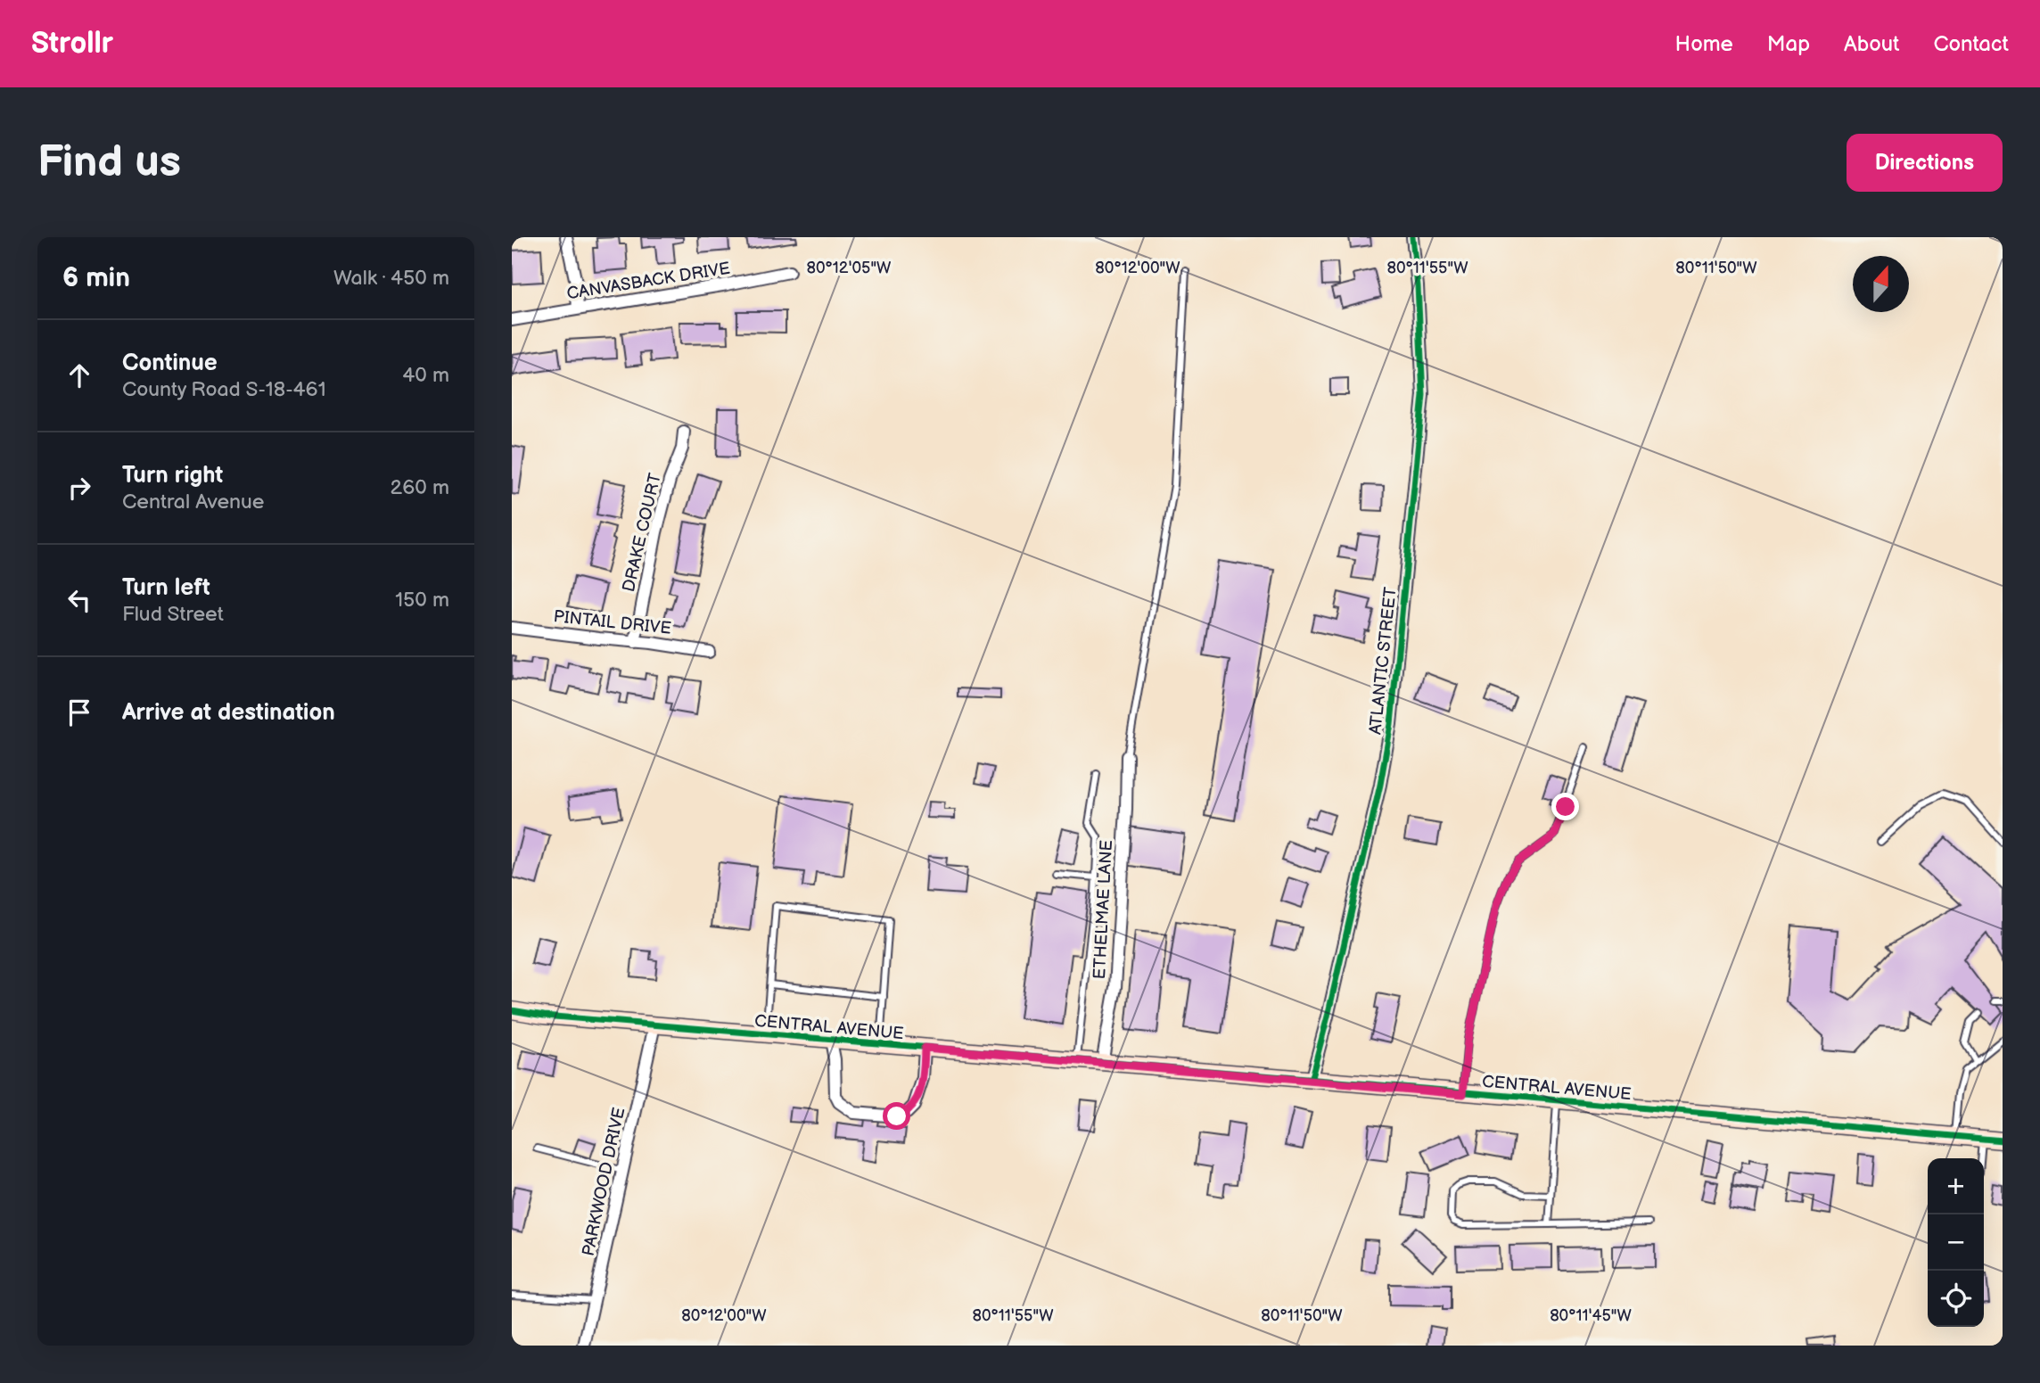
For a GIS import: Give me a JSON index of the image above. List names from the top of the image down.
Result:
{
  "streets": {
    "street": [
      "CANVASBACK DRIVE",
      "DRAKE COURT",
      "PINTAIL DRIVE",
      "ATLANTIC STREET",
      "ETHELMAE LANE",
      "CENTRAL AVENUE",
      "PARKWOOD DRIVE"
    ]
  },
  "crossings": [
    ["DRAKE COURT", "PINTAIL DRIVE"],
    ["ATLANTIC STREET", "CENTRAL AVENUE"],
    ["ETHELMAE LANE", "CENTRAL AVENUE"],
    ["CENTRAL AVENUE", "PARKWOOD DRIVE"]
  ],
  "north": "top",
  "page": {
    "header": "Strollr",
    "nav": [
      "Home",
      "Map",
      "About",
      "Contact"
    ],
    "buttons": "Directions",
    "title": "Find us",
    "heading": ["6 min", "Walk · 450 m"],
    "list": [
      ["Continue", "County Road S-18-461", "40 m"],
      ["Turn right", "Central Avenue", "260 m"],
      ["Turn left", "Flud Street", "150 m"],
      "Arrive at destination"
    ],
    "map_buttons": ["+", "−"]
  },
  "coordinates": [
    "80°12'00\"W",
    "80°11'55\"W",
    "80°12'05\"W",
    "80°11'50\"W",
    "80°11'45\"W"
  ]
}
